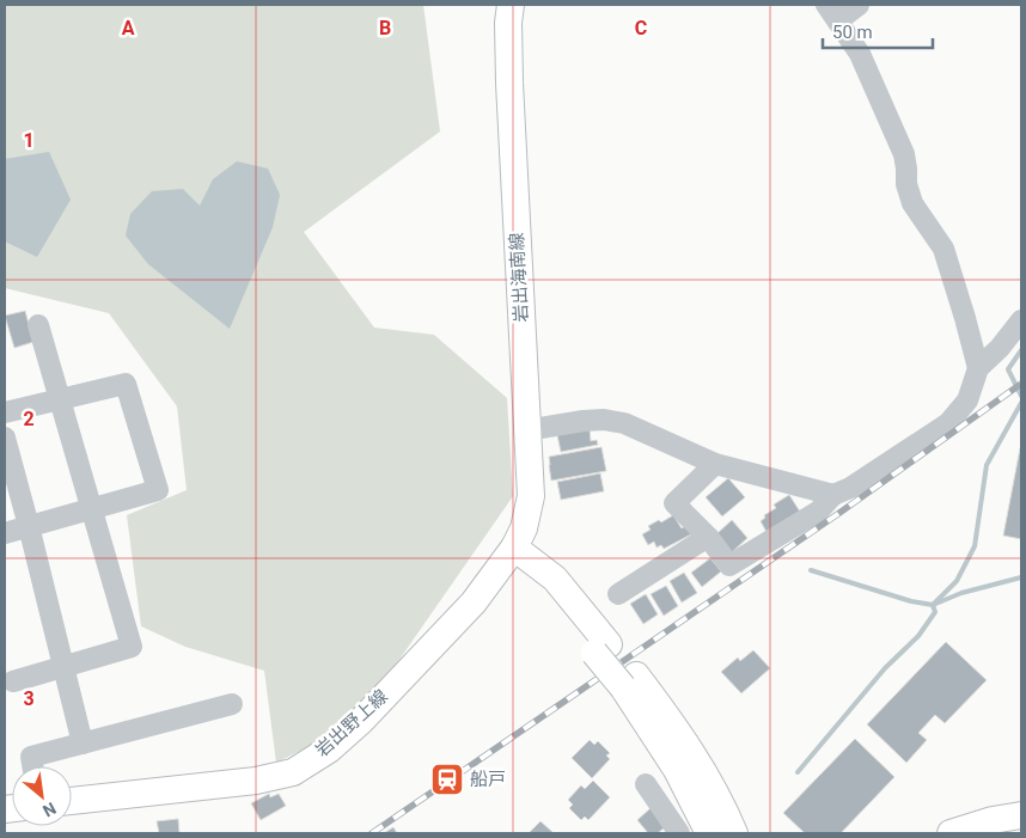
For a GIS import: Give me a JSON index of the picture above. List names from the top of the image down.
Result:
{
  "streets": {
    "main road": ["岩出海南線", "岩出野上線"]
  },
  "crossings": [
    ["岩出海南線", "岩出野上線"]
  ],
  "places": {
    "station": ["船戸"]
  },
  "scale_bar": "50 m",
  "north": "bottom right",
  "grid": {
    "columns": ["A", "B", "C"],
    "rows": ["1", "2", "3"]
  }
}
